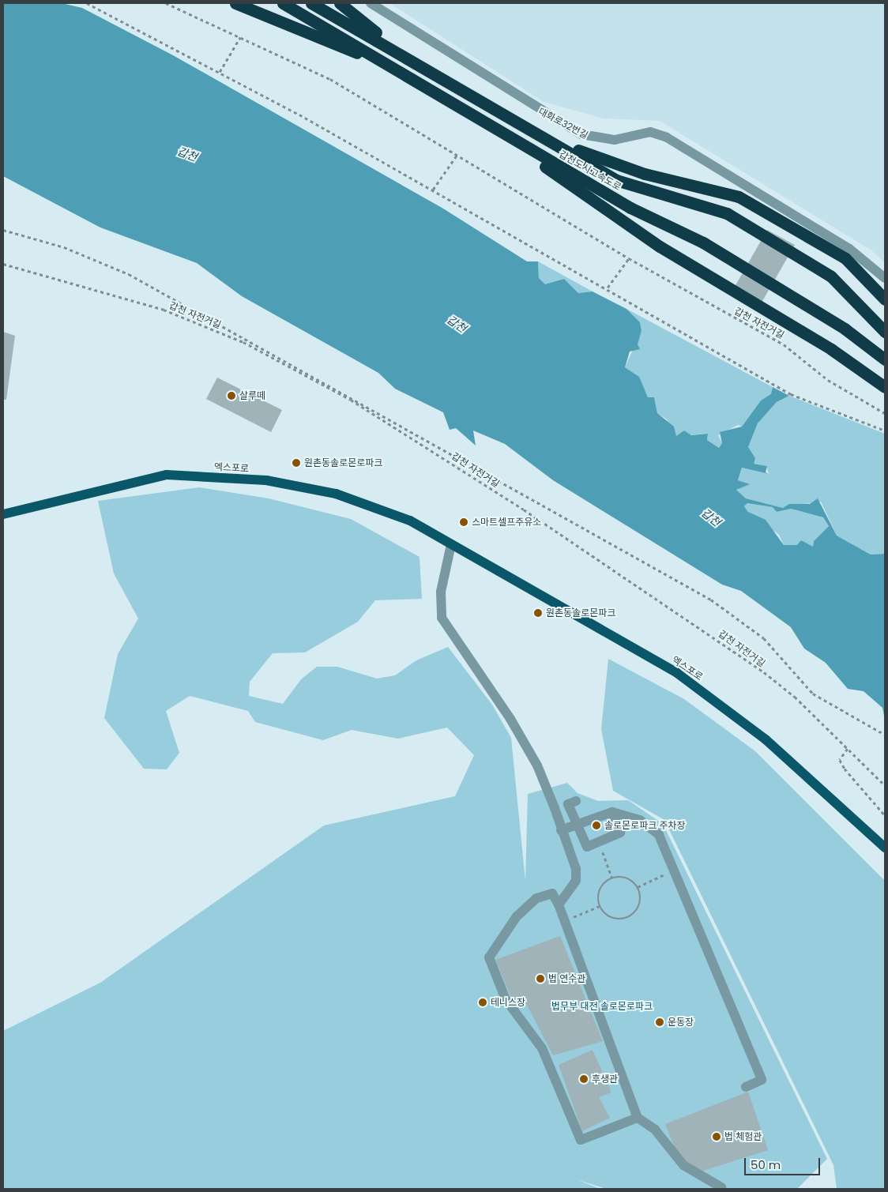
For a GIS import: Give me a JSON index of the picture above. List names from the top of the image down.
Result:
{
  "streets": {
    "highway": ["갑천도시고속도로"],
    "main road": ["엑스포로"],
    "street": ["대화로32번길"],
    "path": ["갑천 자전거길"]
  },
  "water": ["갑천"],
  "parks": ["법무부 대전 솔로몬로파크"],
  "places": [
    "살루떼",
    "원촌동솔로몬로파크",
    "스마트셀프주유소",
    "원촌동솔로몬파크",
    "솔로몬로파크 주차장",
    "법 연수관",
    "테니스장",
    "운동장",
    "후생관",
    "법 체험관"
  ],
  "scale_bar": "50 m"
}
